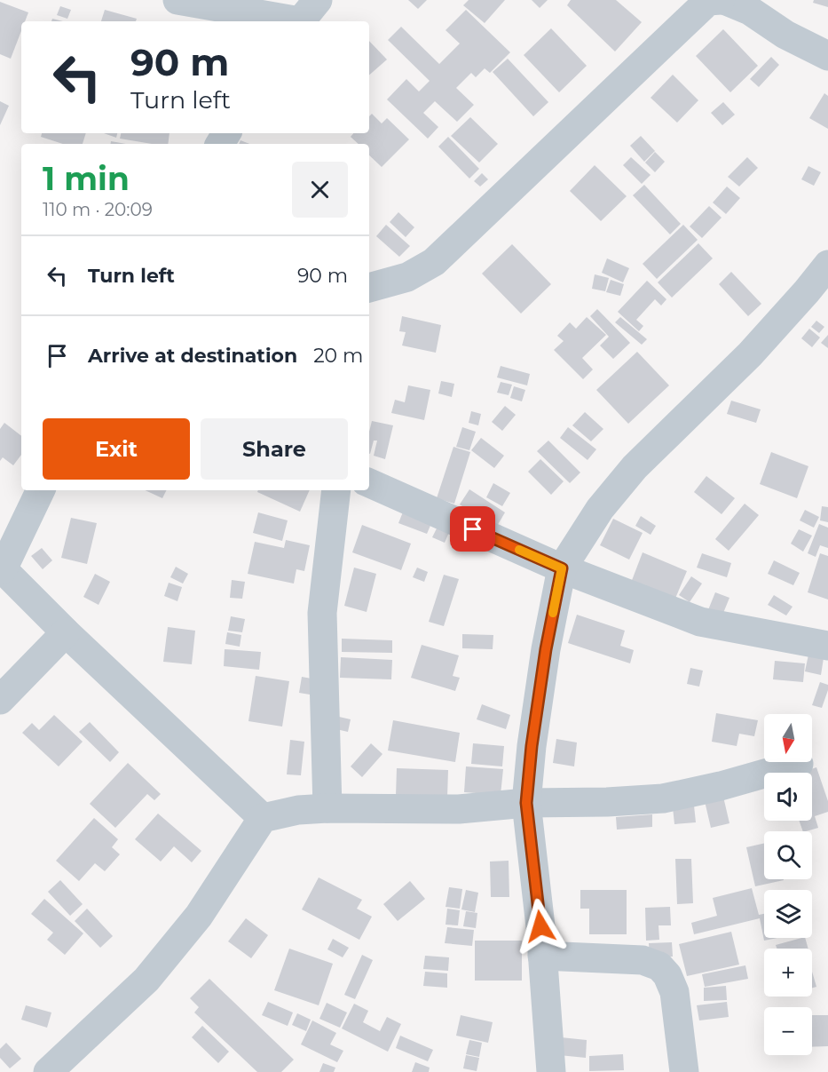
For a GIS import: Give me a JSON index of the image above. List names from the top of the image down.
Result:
{
  "north": "bottom",
  "page": {
    "turn": ["90 m", "Turn left"],
    "heading": ["1 min", "110 m · 20:09"],
    "list": [
      {
        "name": "Turn left",
        "value": "90 m"
      },
      {
        "name": "Arrive at destination",
        "value": "20 m"
      }
    ],
    "buttons": ["Exit", "Share"],
    "map_buttons": ["+", "−"]
  }
}
